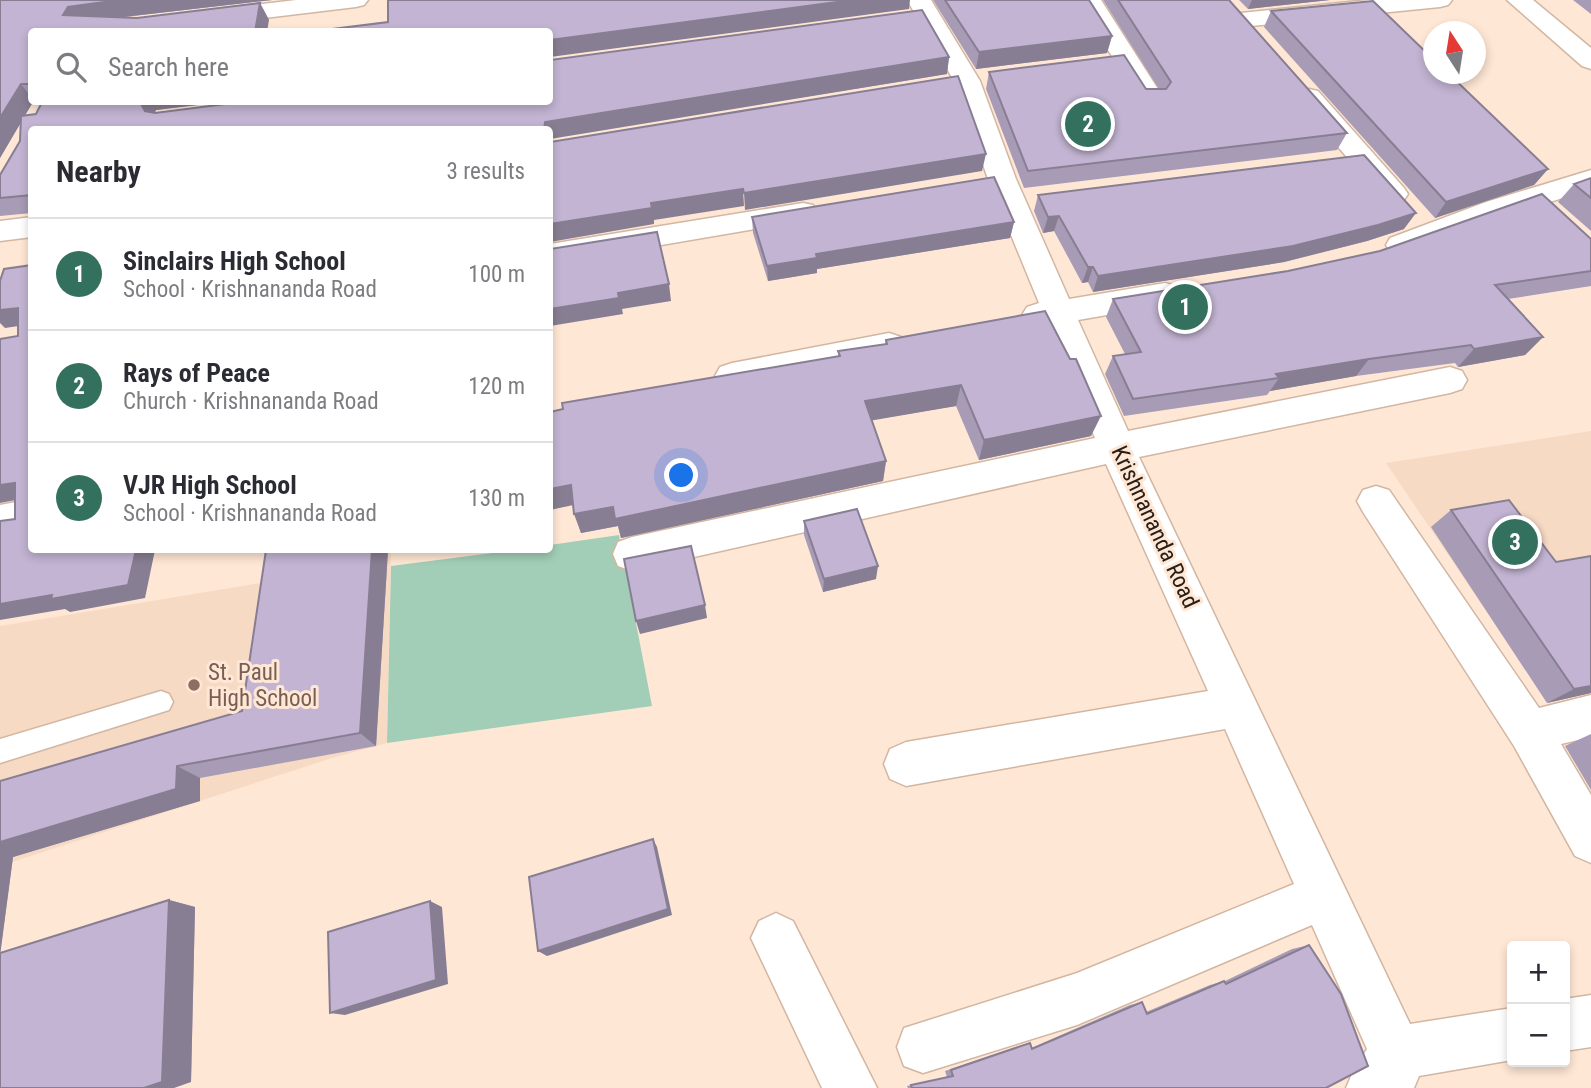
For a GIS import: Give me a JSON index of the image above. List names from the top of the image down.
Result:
{
  "streets": {
    "street": ["Krishnananda Road"]
  },
  "places": ["St. Paul High School"],
  "north": "top",
  "page": {
    "search": "Search here",
    "pins": ["2", "1", "3"],
    "heading": ["Nearby", "3 results"],
    "list": [
      {
        "mark": "1",
        "name": "Sinclairs High School",
        "note": "School · Krishnananda Road",
        "value": "100 m"
      },
      {
        "mark": "2",
        "name": "Rays of Peace",
        "note": "Church · Krishnananda Road",
        "value": "120 m"
      },
      {
        "mark": "3",
        "name": "VJR High School",
        "note": "School · Krishnananda Road",
        "value": "130 m"
      }
    ],
    "map_buttons": ["+", "−"]
  }
}
